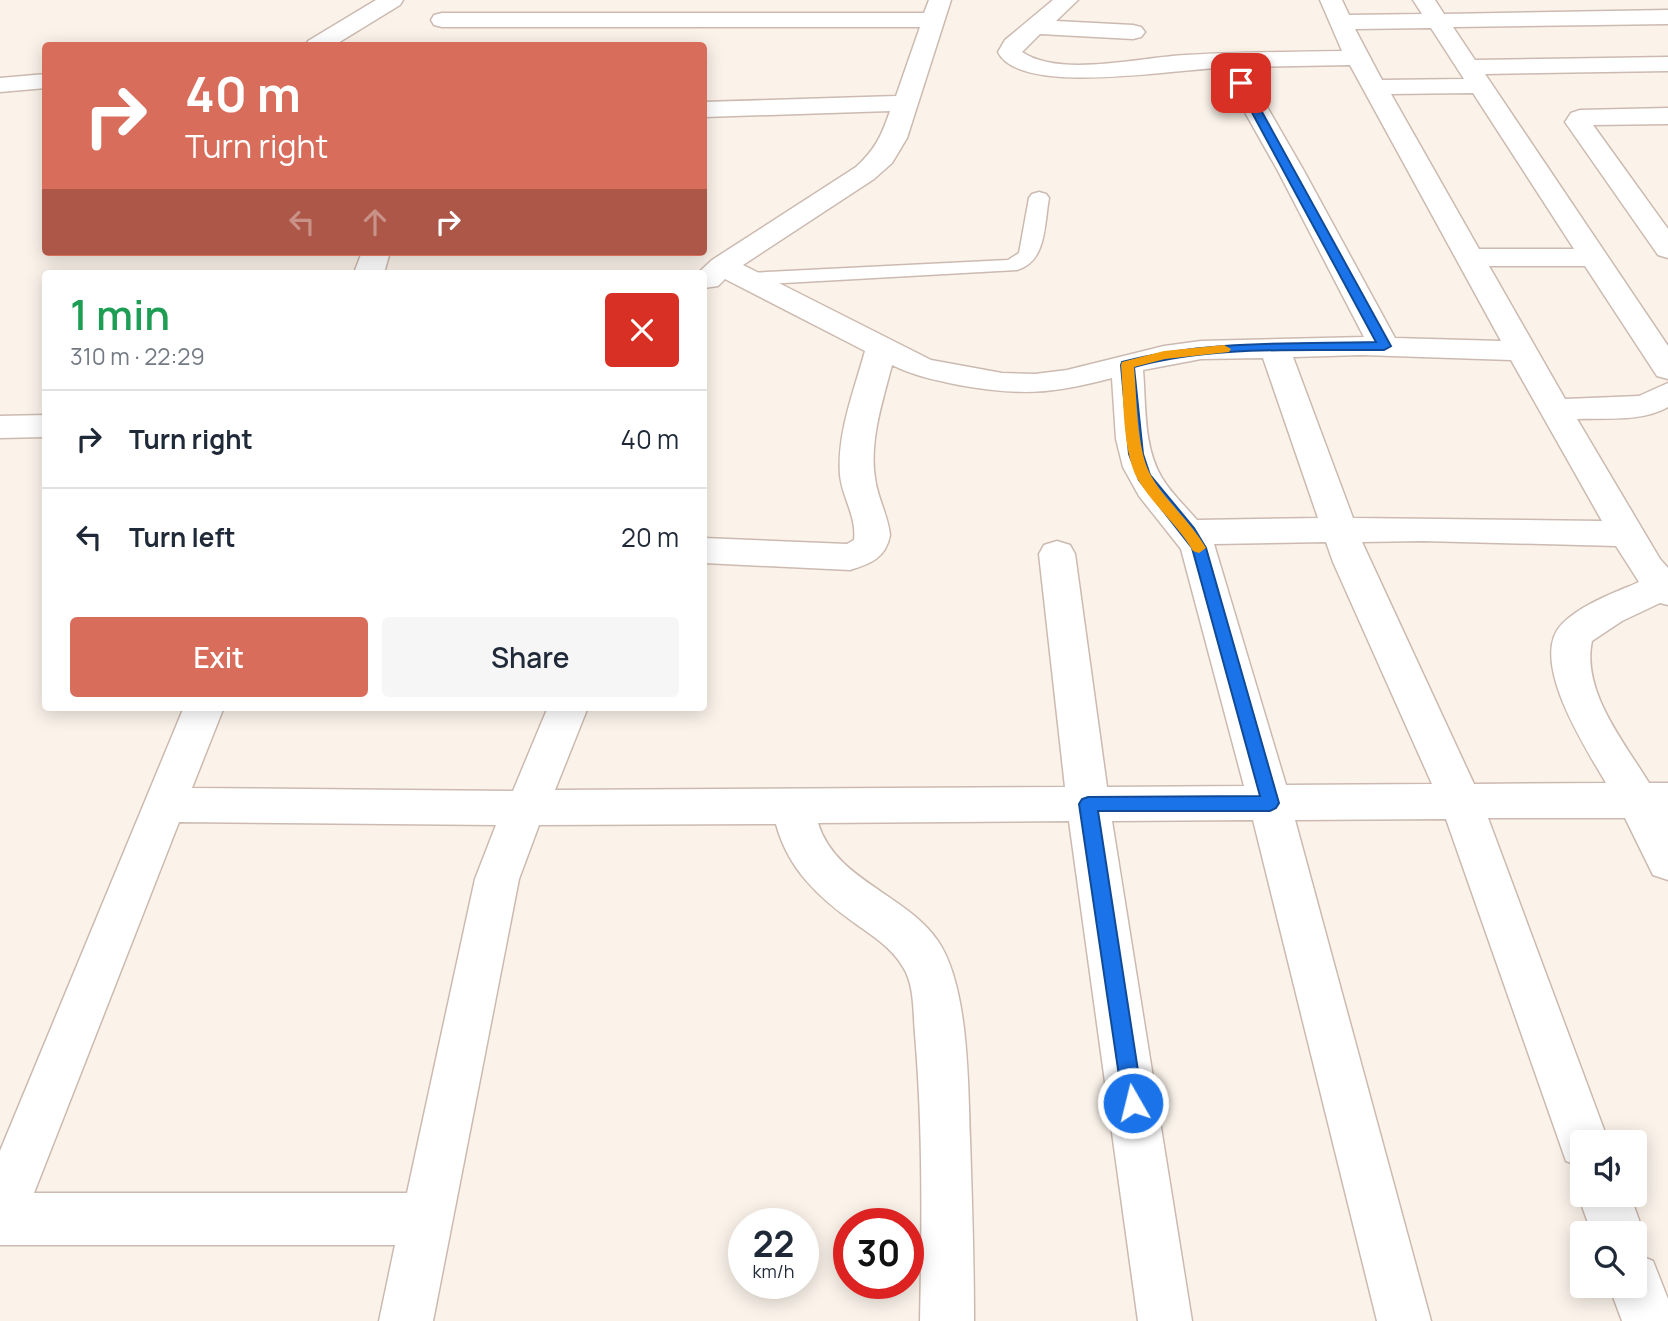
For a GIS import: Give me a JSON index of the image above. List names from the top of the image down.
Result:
{
  "page": {
    "turn": ["40 m", "Turn right"],
    "heading": ["1 min", "310 m · 22:29"],
    "list": [
      {
        "name": "Turn right",
        "value": "40 m"
      },
      {
        "name": "Turn left",
        "value": "20 m"
      }
    ],
    "buttons": ["Exit", "Share"],
    "speed": "22 km/h",
    "limit": "30"
  }
}
